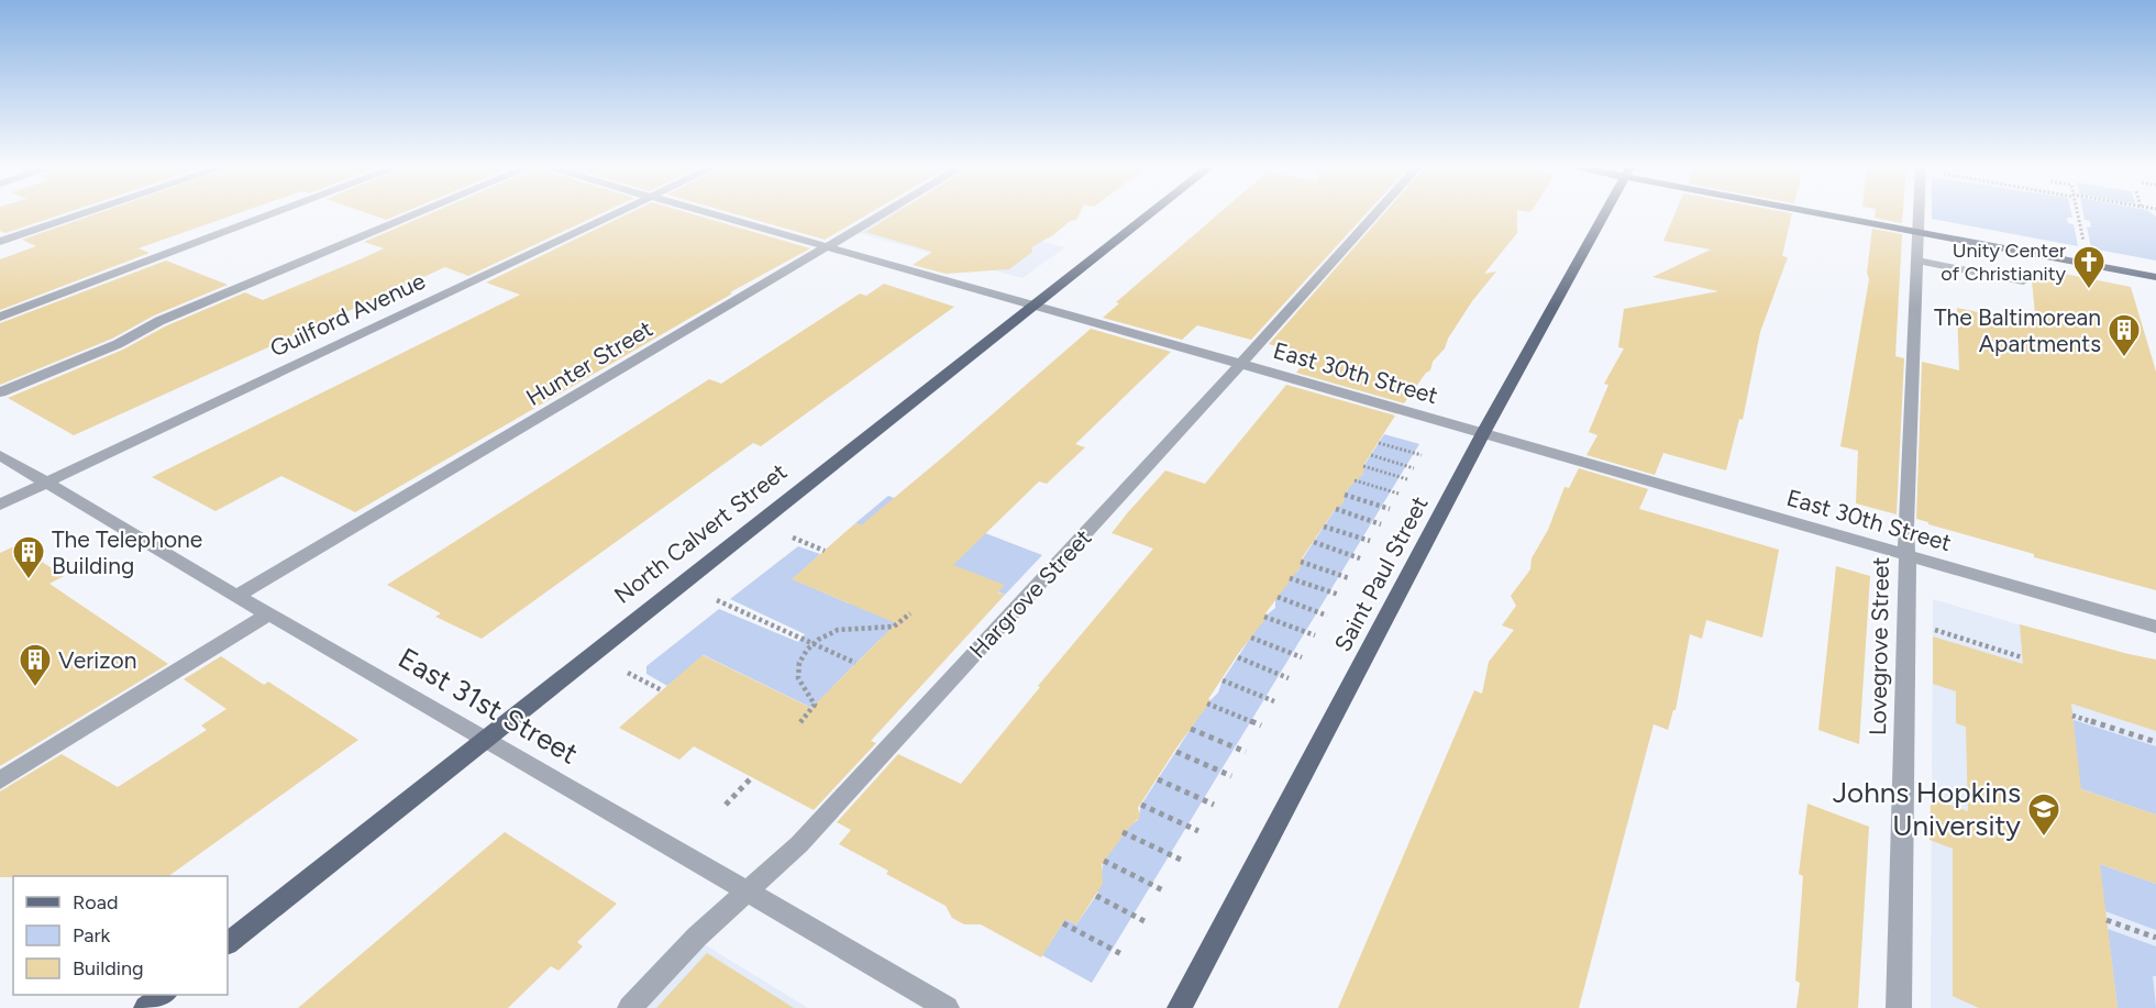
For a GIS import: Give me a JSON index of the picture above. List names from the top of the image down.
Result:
{
  "streets": {
    "main road": ["North Calvert Street", "Saint Paul Street"],
    "street": [
      "Guilford Avenue",
      "Hunter Street",
      "East 30th Street",
      "Hargrove Street",
      "Lovegrove Street",
      "East 31st Street"
    ]
  },
  "crossings": [
    ["Guilford Avenue", "East 31st Street"],
    ["Hunter Street", "East 30th Street"],
    ["Hunter Street", "East 31st Street"],
    ["East 30th Street", "North Calvert Street"],
    ["East 30th Street", "Saint Paul Street"],
    ["East 30th Street", "Hargrove Street"],
    ["East 30th Street", "Lovegrove Street"],
    ["North Calvert Street", "East 31st Street"],
    ["Hargrove Street", "East 31st Street"]
  ],
  "places": {
    "church": ["Unity Center of Christianity"],
    "building": ["The Baltimorean Apartments", "The Telephone Building", "Verizon"],
    "school or university": ["Johns Hopkins University"]
  },
  "legend": ["Road", "Park", "Building"]
}
